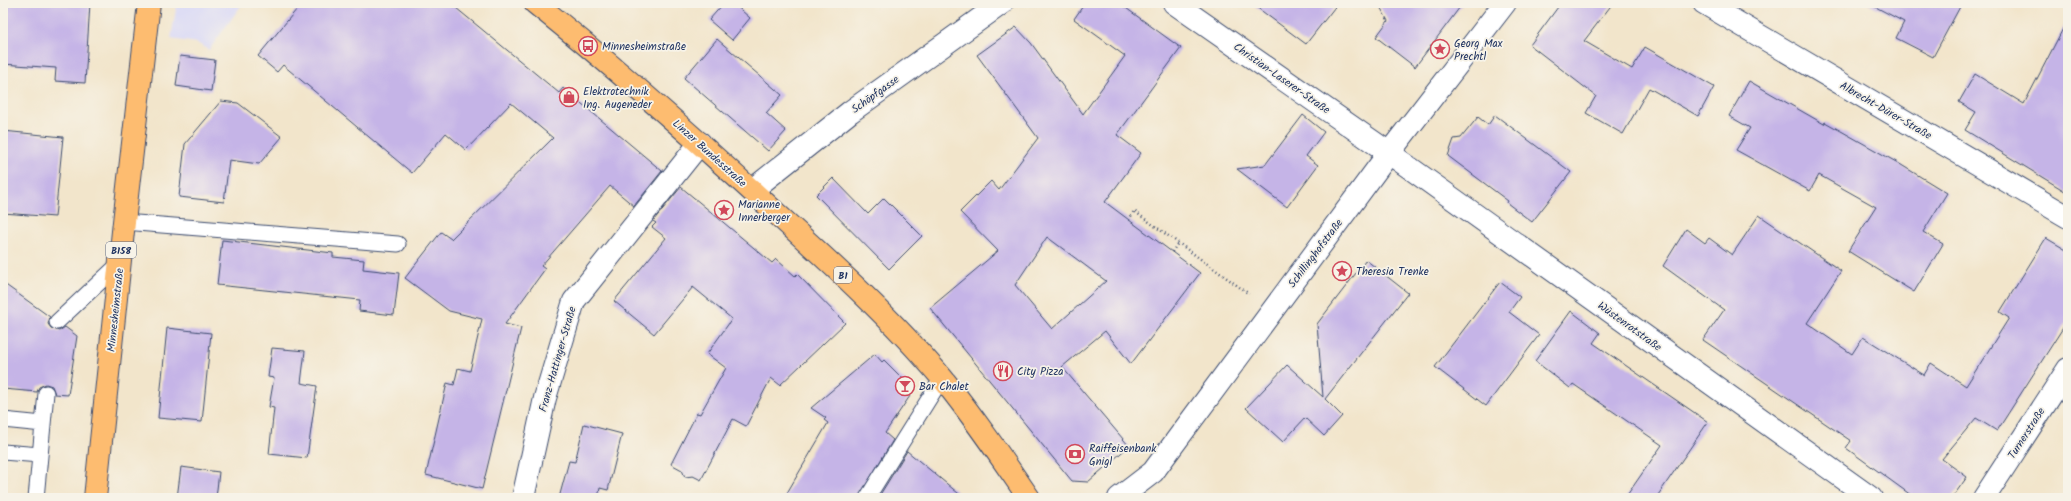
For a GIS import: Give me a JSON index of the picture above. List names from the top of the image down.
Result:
{
  "streets": {
    "main road": [
      "Linzer Bundesstraße",
      "B158",
      "B1",
      "Minnesheimstraße"
    ],
    "street": [
      "Christian-Laserer-Straße",
      "Schöpfgasse",
      "Albrecht-Dürer-Straße",
      "Schillinghofstraße",
      "Wüstenrotstraße",
      "Franz-Hattinger-Straße",
      "Turnerstraße"
    ]
  },
  "crossings": [
    ["Christian-Laserer-Straße", "Schillinghofstraße"],
    ["Christian-Laserer-Straße", "Wüstenrotstraße"],
    ["Schöpfgasse", "Linzer Bundesstraße"],
    ["Linzer Bundesstraße", "Franz-Hattinger-Straße"],
    ["Schillinghofstraße", "Wüstenrotstraße"]
  ],
  "places": {
    "bus stop": ["Minnesheimstraße"],
    "place": ["Georg Max Prechtl", "Marianne Innerberger", "Theresia Trenke"],
    "shop": ["Elektrotechnik Ing. Augeneder"],
    "restaurant": ["City Pizza"],
    "bar": ["Bar Chalet"],
    "bank": ["Raiffeisenbank Gnigl"]
  }
}
